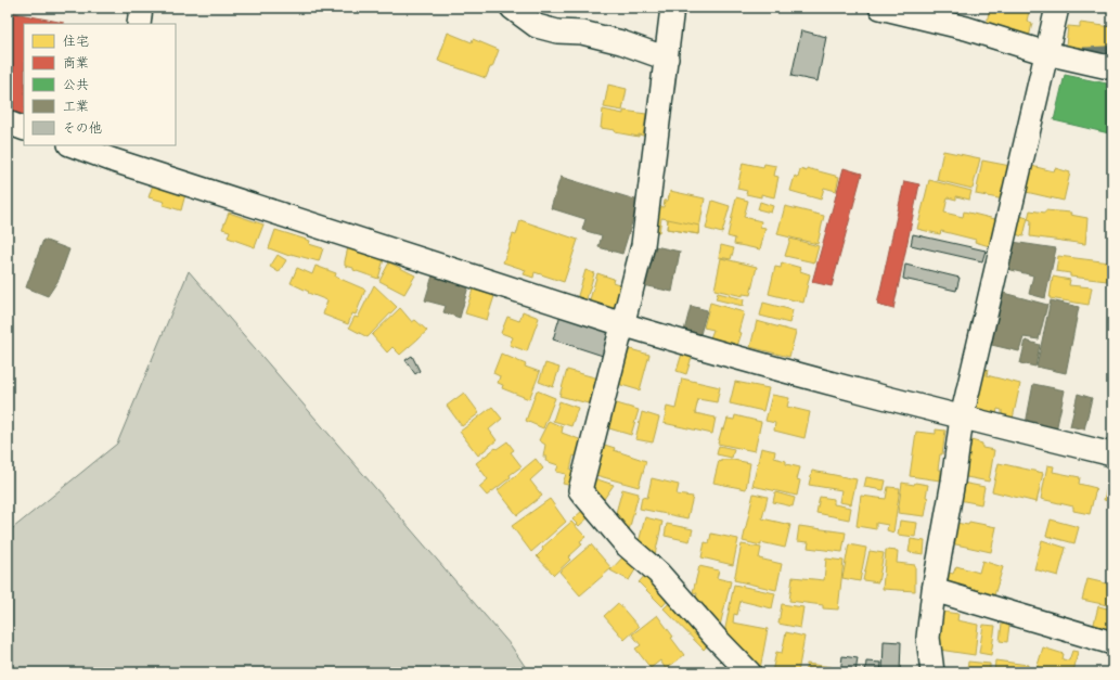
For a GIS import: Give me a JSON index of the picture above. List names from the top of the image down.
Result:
{
  "legend": [
    "住宅",
    "商業",
    "公共",
    "工業",
    "その他"
  ]
}
